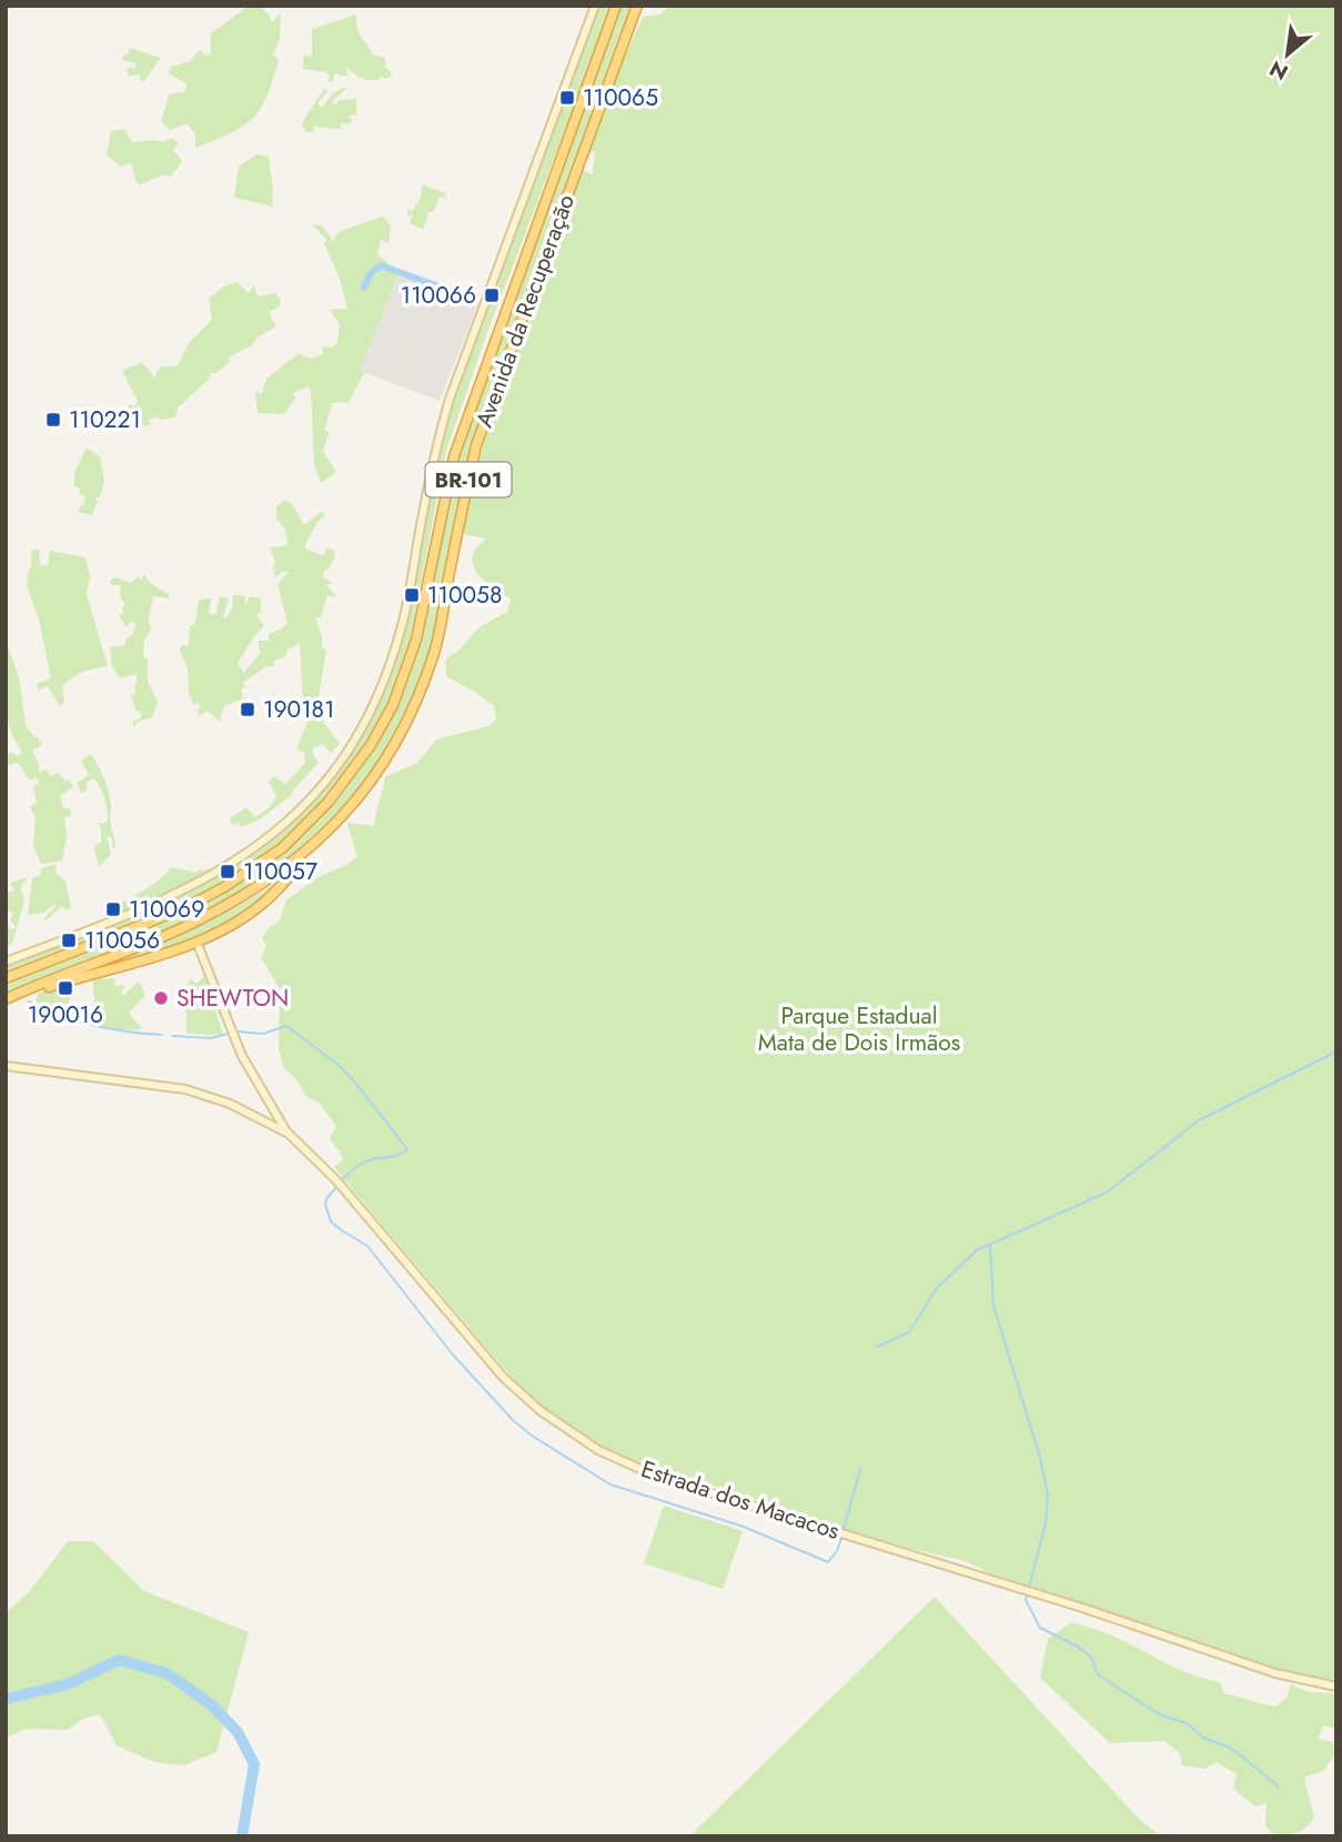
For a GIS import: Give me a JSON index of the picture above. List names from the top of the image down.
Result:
{
  "streets": {
    "highway": ["Avenida da Recuperação", "BR-101"],
    "main road": ["Estrada dos Macacos"]
  },
  "parks": ["Parque Estadual Mata de Dois Irmãos"],
  "places": {
    "transit": [
      "110065",
      "110066",
      "110221",
      "110058",
      "190181",
      "110057",
      "110069",
      "110056",
      "190016"
    ],
    "other": ["SHEWTON"]
  },
  "north": "bottom left"
}
